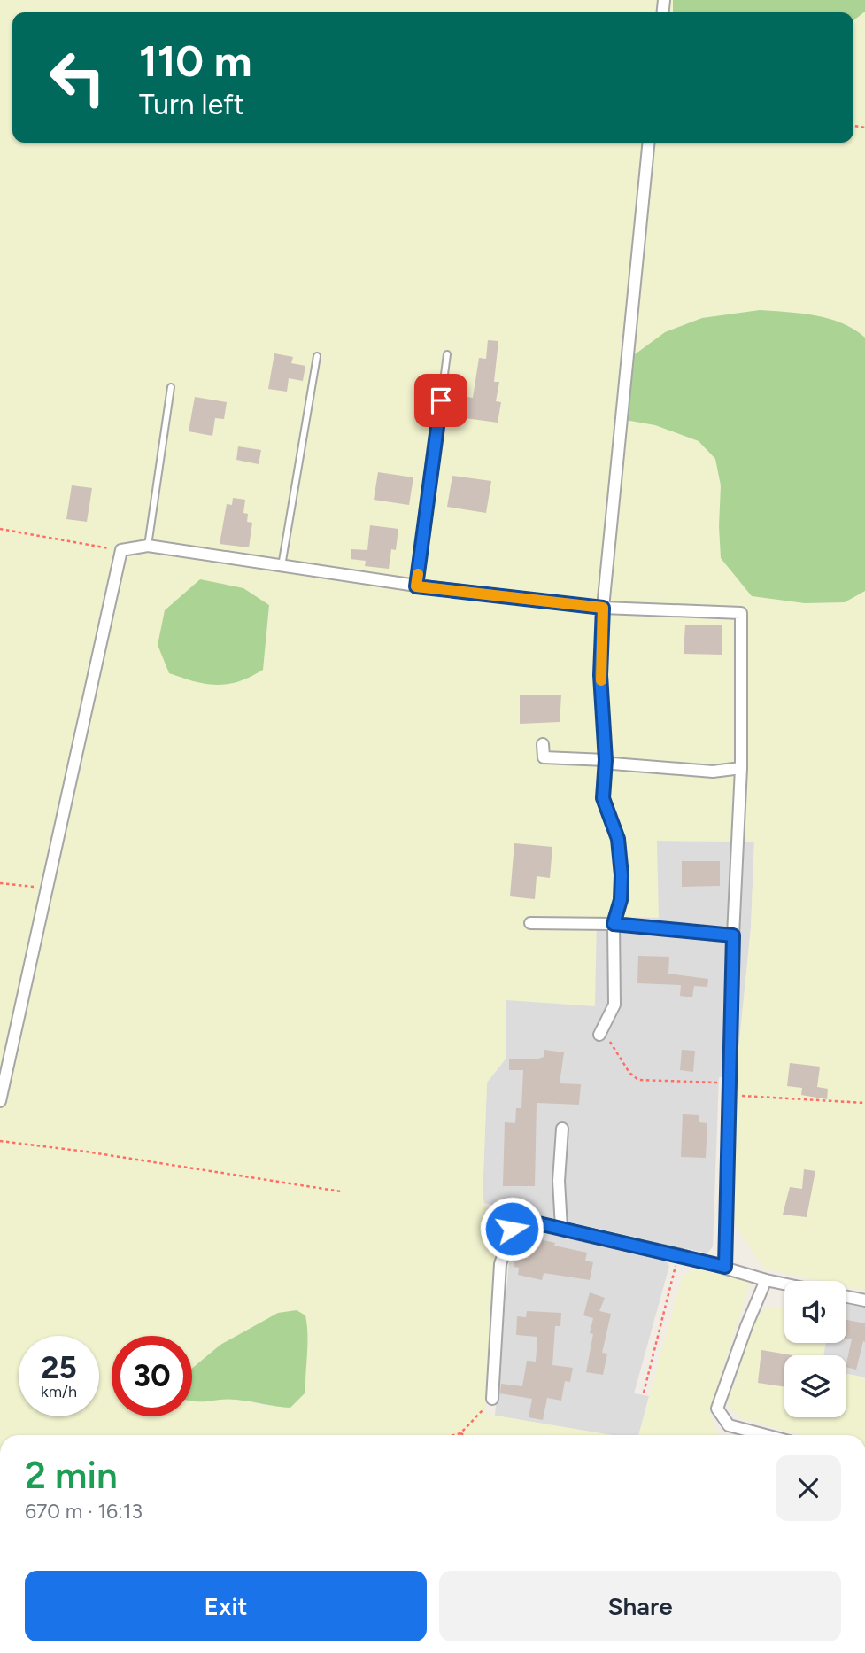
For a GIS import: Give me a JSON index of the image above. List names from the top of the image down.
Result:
{
  "page": {
    "turn": ["110 m", "Turn left"],
    "speed": "25 km/h",
    "limit": "30",
    "heading": ["2 min", "670 m · 16:13"],
    "buttons": ["Exit", "Share"]
  }
}
